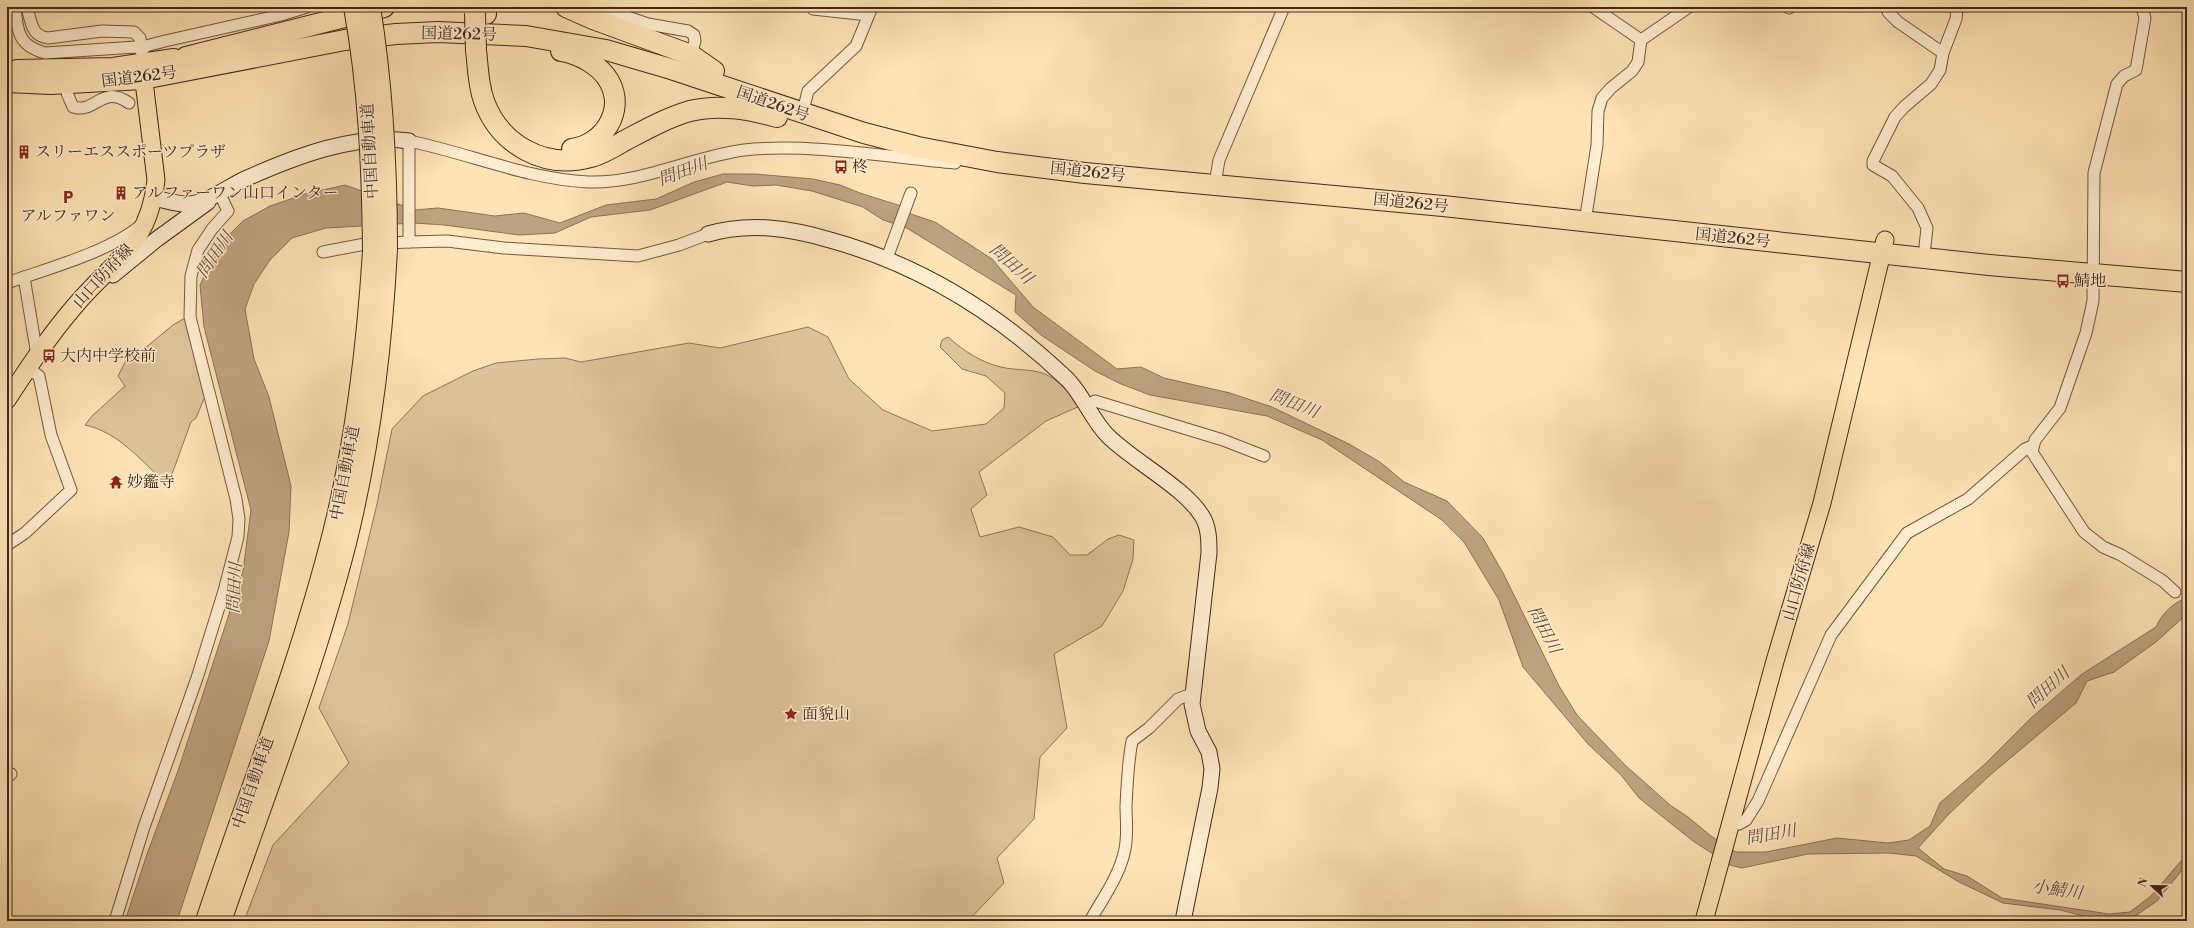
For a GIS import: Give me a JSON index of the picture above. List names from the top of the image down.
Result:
{
  "streets": {
    "highway": ["国道262号", "中国自動車道"],
    "main road": ["山口防府線"]
  },
  "crossings": [
    ["国道262号", "山口防府線"]
  ],
  "water": ["問田川", "小鯖川"],
  "places": {
    "building": ["スリーエススポーツプラザ", "アルファーワン山口インター"],
    "bus stop": ["柊", "鯖地", "大内中学校前"],
    "parking": ["アルファワン"],
    "temple": ["妙鑑寺"],
    "place": ["面貌山"]
  },
  "north": "left"
}
